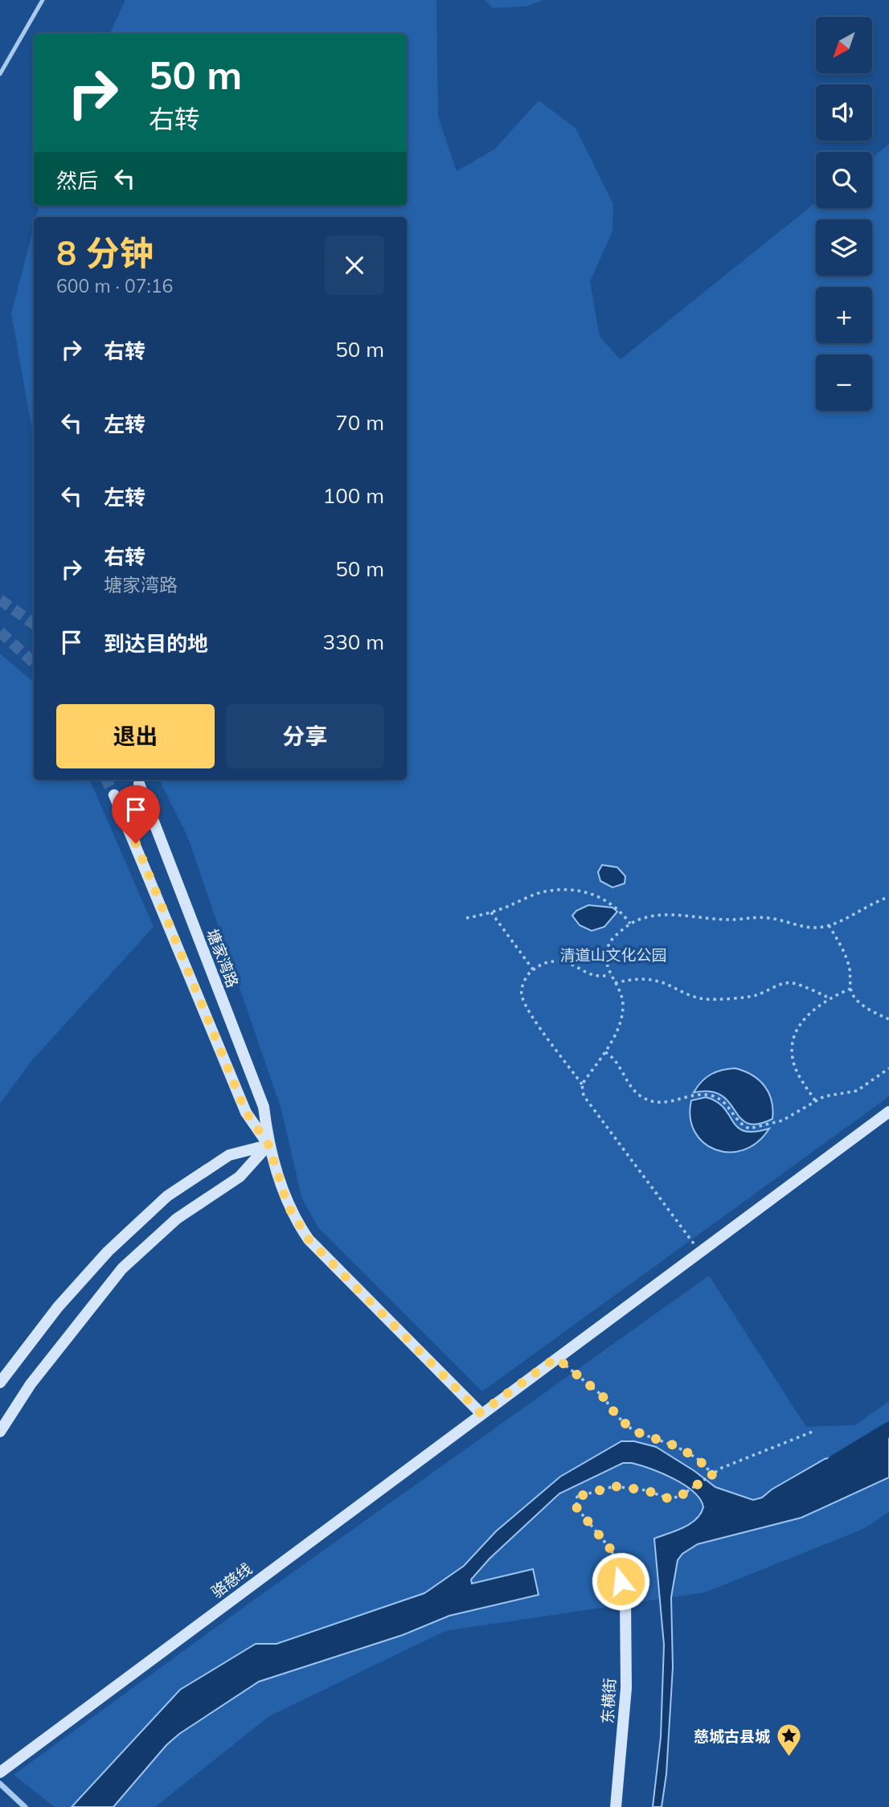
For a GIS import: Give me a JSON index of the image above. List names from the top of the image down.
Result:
{
  "streets": {
    "main road": ["塘家湾路", "骆慈线", "东横街"]
  },
  "crossings": [
    ["塘家湾路", "骆慈线"]
  ],
  "parks": ["清道山文化公园"],
  "places": {
    "place": ["慈城古县城"]
  },
  "north": "bottom left",
  "page": {
    "map_buttons": ["+", "−"],
    "turn": ["50 m", "右转"],
    "then": "然后",
    "heading": ["8 分钟", "600 m · 07:16"],
    "list": [
      {
        "name": "右转",
        "value": "50 m"
      },
      {
        "name": "左转",
        "value": "70 m"
      },
      {
        "name": "左转",
        "value": "100 m"
      },
      {
        "name": "右转",
        "note": "塘家湾路",
        "value": "50 m"
      },
      {
        "name": "到达目的地",
        "value": "330 m"
      }
    ],
    "buttons": ["退出", "分享"]
  }
}
